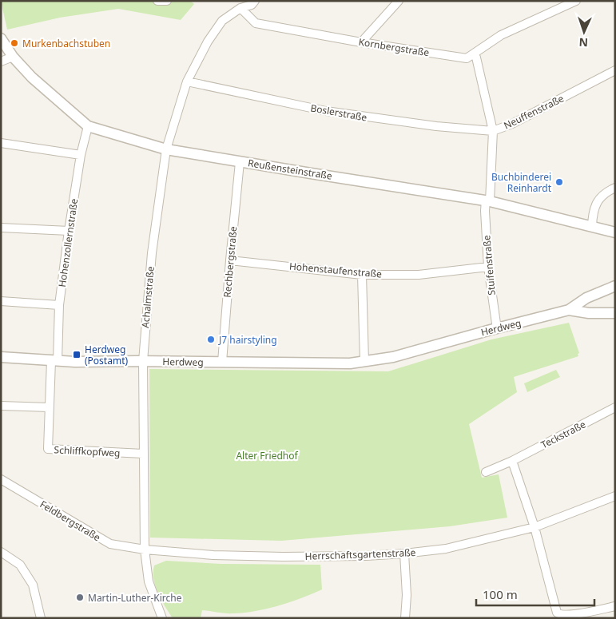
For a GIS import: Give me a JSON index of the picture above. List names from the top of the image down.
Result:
{
  "streets": {
    "street": [
      "Kornbergstraße",
      "Neuffenstraße",
      "Boslerstraße",
      "Reußensteinstraße",
      "Hohenzollernstraße",
      "Rechbergstraße",
      "Stuifenstraße",
      "Hohenstaufenstraße",
      "Achalmstraße",
      "Herdweg",
      "Teckstraße",
      "Schliffkopfweg",
      "Feldbergstraße",
      "Herrschaftsgartenstraße"
    ]
  },
  "crossings": [
    ["Kornbergstraße", "Achalmstraße"],
    ["Neuffenstraße", "Boslerstraße"],
    ["Neuffenstraße", "Reußensteinstraße"],
    ["Neuffenstraße", "Stuifenstraße"],
    ["Boslerstraße", "Achalmstraße"],
    ["Reußensteinstraße", "Hohenzollernstraße"],
    ["Reußensteinstraße", "Rechbergstraße"],
    ["Reußensteinstraße", "Stuifenstraße"],
    ["Reußensteinstraße", "Achalmstraße"],
    ["Hohenzollernstraße", "Herdweg"],
    ["Hohenzollernstraße", "Schliffkopfweg"],
    ["Rechbergstraße", "Hohenstaufenstraße"],
    ["Rechbergstraße", "Herdweg"],
    ["Stuifenstraße", "Hohenstaufenstraße"],
    ["Stuifenstraße", "Herdweg"],
    ["Achalmstraße", "Herdweg"],
    ["Achalmstraße", "Schliffkopfweg"],
    ["Achalmstraße", "Feldbergstraße"],
    ["Achalmstraße", "Herrschaftsgartenstraße"],
    ["Herdweg", "Schliffkopfweg"],
    ["Feldbergstraße", "Herrschaftsgartenstraße"]
  ],
  "parks": ["Alter Friedhof"],
  "places": {
    "other": [
      "Murkenbachstuben",
      "Buchbinderei Reinhardt",
      "J7 hairstyling",
      "Martin-Luther-Kirche"
    ],
    "transit": ["Herdweg (Postamt)"]
  },
  "scale_bar": "100 m",
  "north": "bottom"
}
